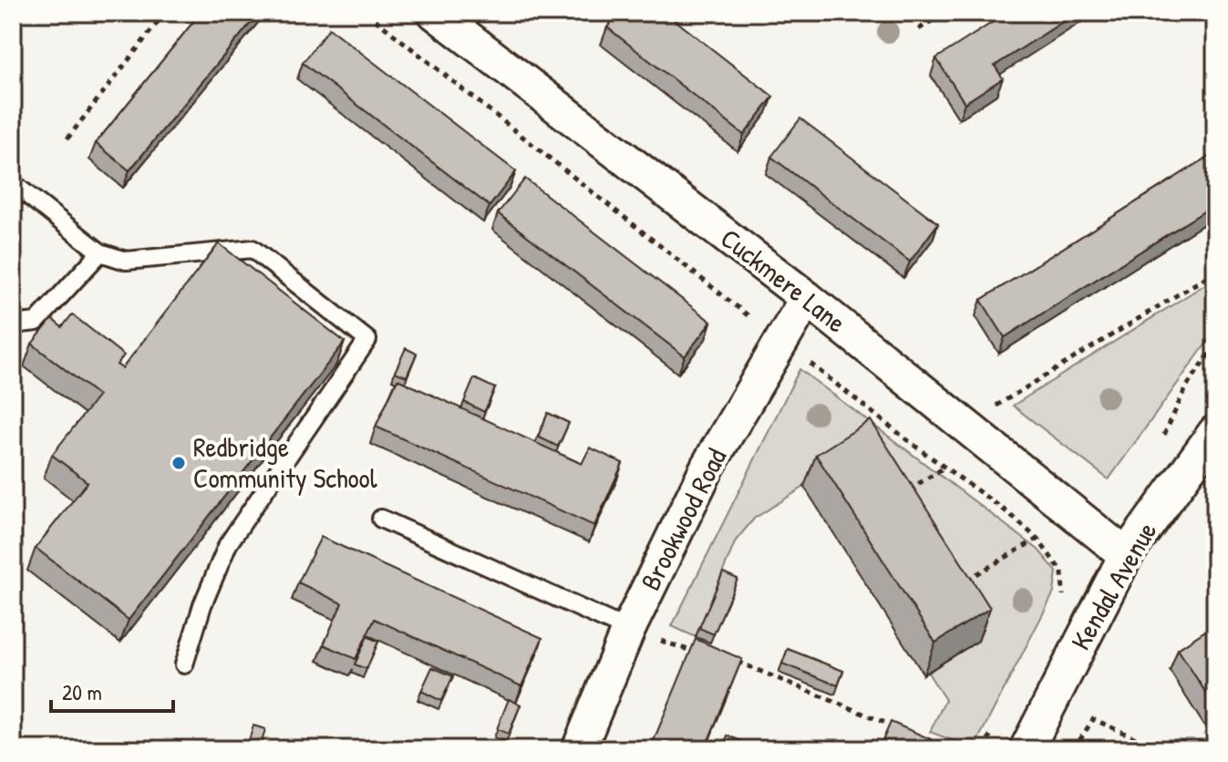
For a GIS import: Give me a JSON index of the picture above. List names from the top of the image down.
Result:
{
  "streets": {
    "street": ["Cuckmere Lane", "Brookwood Road", "Kendal Avenue"]
  },
  "crossings": [
    ["Cuckmere Lane", "Brookwood Road"],
    ["Cuckmere Lane", "Kendal Avenue"]
  ],
  "places": ["Redbridge Community School"],
  "scale_bar": "20 m"
}
